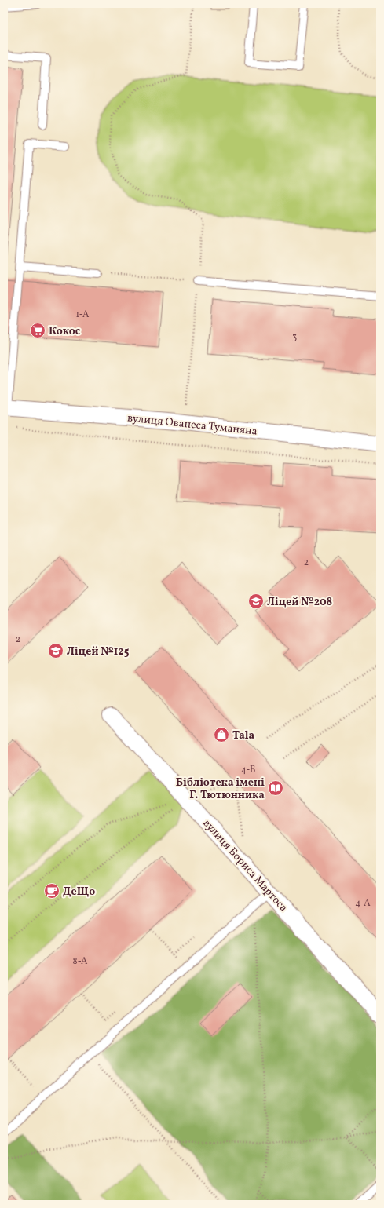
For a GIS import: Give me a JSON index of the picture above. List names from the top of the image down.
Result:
{
  "streets": {
    "street": ["вулиця Ованеса Туманяна", "вулиця Бориса Мартоса"]
  },
  "places": {
    "supermarket": ["Кокос"],
    "school or university": ["Ліцей №208", "Ліцей №125"],
    "shop": ["Tala"],
    "library": ["Бібліотека імені Г. Тютюнника"],
    "cafe": ["ДеЩо"]
  },
  "house_numbers": [
    "1-А",
    "3",
    "2",
    "2",
    "4-Б",
    "4-А",
    "8-А"
  ]
}
